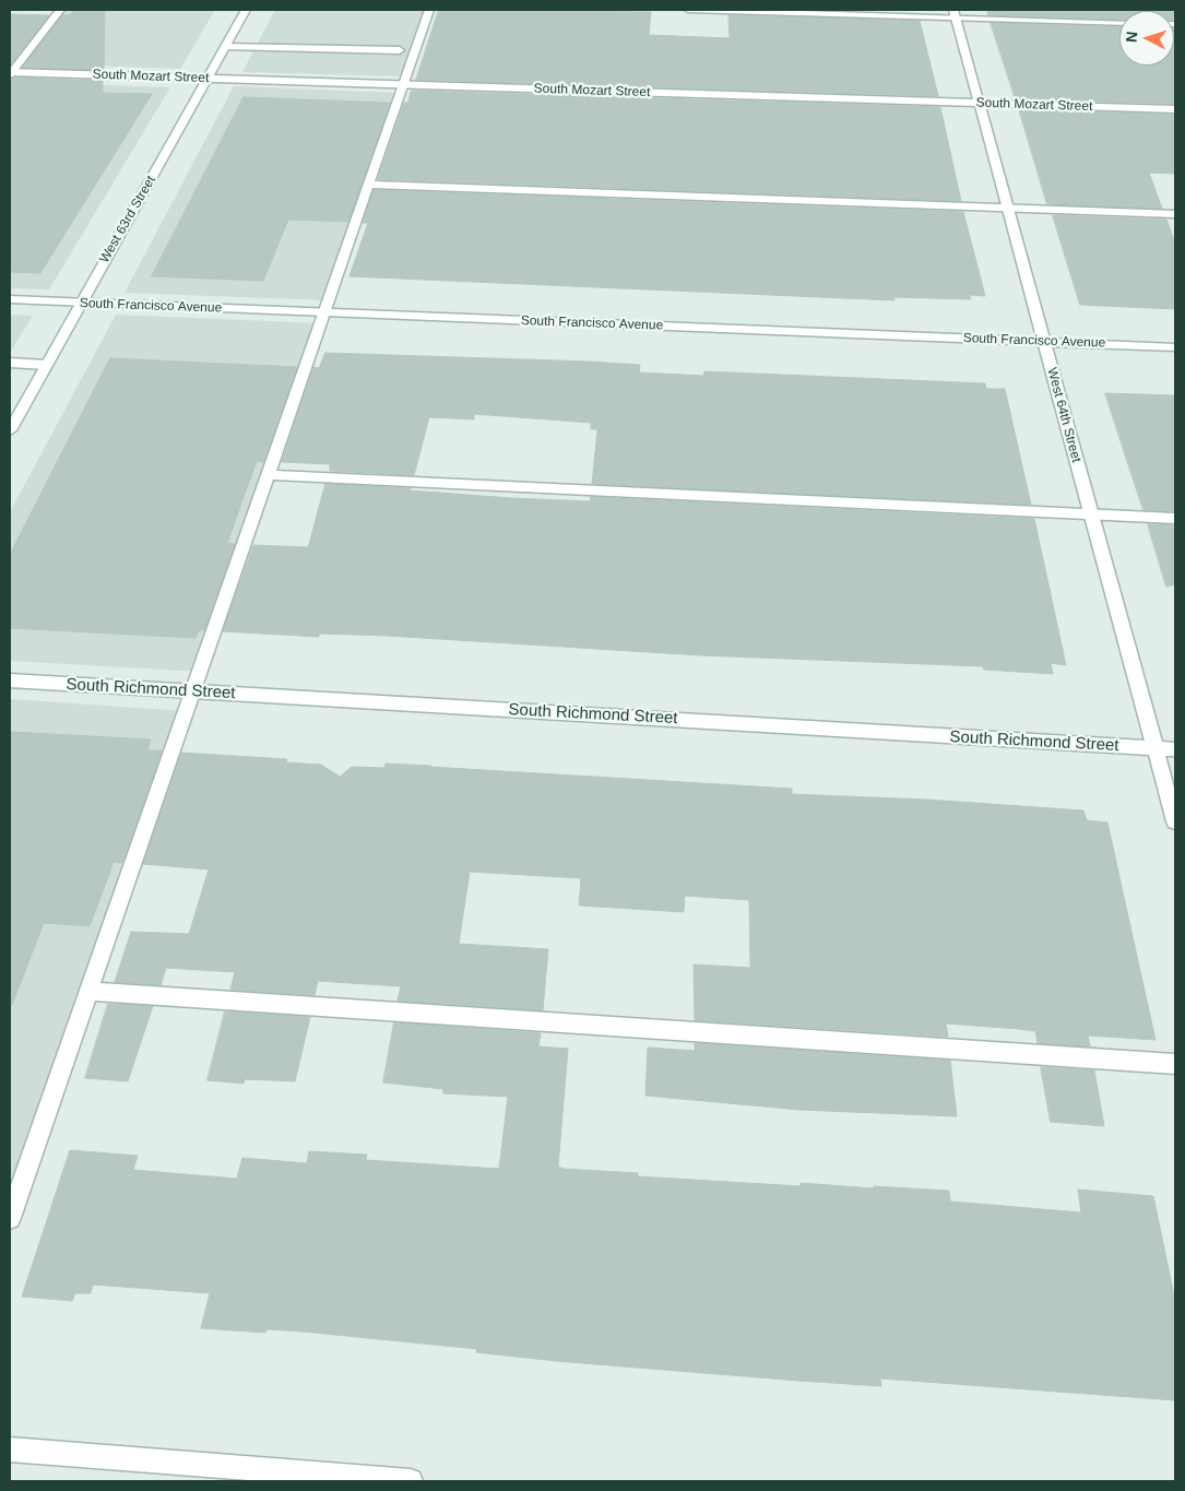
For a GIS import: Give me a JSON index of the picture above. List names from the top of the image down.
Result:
{
  "streets": {
    "street": [
      "South Mozart Street",
      "West 63rd Street",
      "South Francisco Avenue",
      "West 64th Street",
      "South Richmond Street"
    ]
  },
  "crossings": [
    ["South Mozart Street", "West 63rd Street"],
    ["South Mozart Street", "West 64th Street"],
    ["West 63rd Street", "South Francisco Avenue"],
    ["South Francisco Avenue", "West 64th Street"],
    ["West 64th Street", "South Richmond Street"]
  ],
  "north": "left"
}
